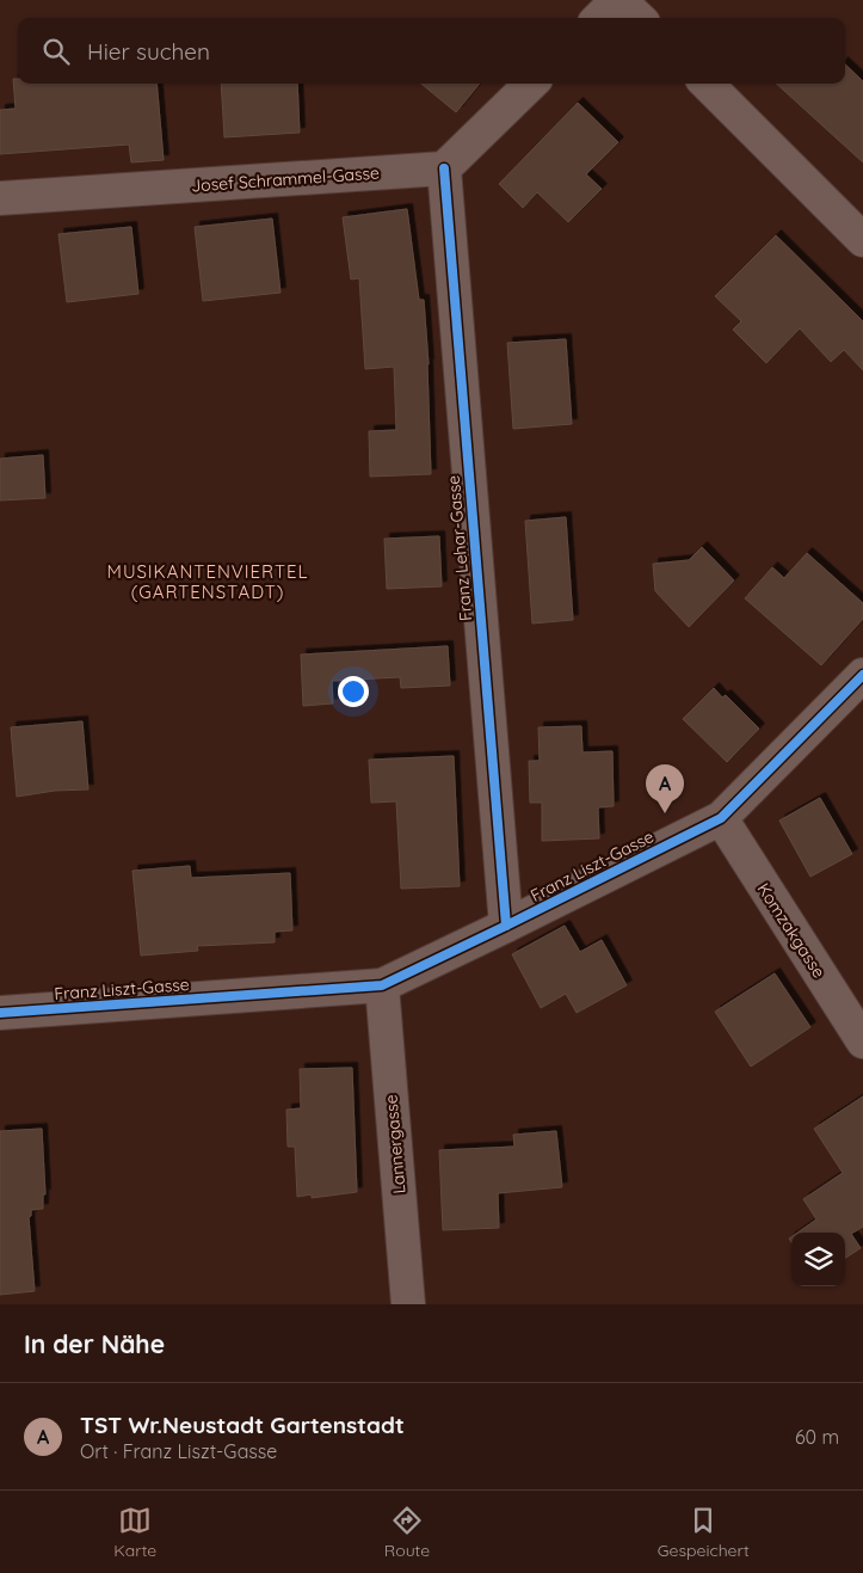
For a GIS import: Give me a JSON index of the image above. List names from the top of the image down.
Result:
{
  "streets": {
    "street": [
      "Josef Schrammel-Gasse",
      "Franz Lehar-Gasse",
      "Franz Liszt-Gasse",
      "Komzakgasse",
      "Lannergasse"
    ]
  },
  "crossings": [
    ["Josef Schrammel-Gasse", "Franz Lehar-Gasse"],
    ["Franz Lehar-Gasse", "Franz Liszt-Gasse"],
    ["Franz Liszt-Gasse", "Komzakgasse"],
    ["Franz Liszt-Gasse", "Lannergasse"]
  ],
  "districts": ["MUSIKANTENVIERTEL (GARTENSTADT)"],
  "page": {
    "search": "Hier suchen",
    "pins": "A",
    "heading": "In der Nähe",
    "list": [
      {
        "mark": "A",
        "name": "TST Wr.Neustadt Gartenstadt",
        "note": "Ort · Franz Liszt-Gasse",
        "value": "60 m"
      }
    ],
    "nav": ["Karte", "Route", "Gespeichert"]
  }
}
